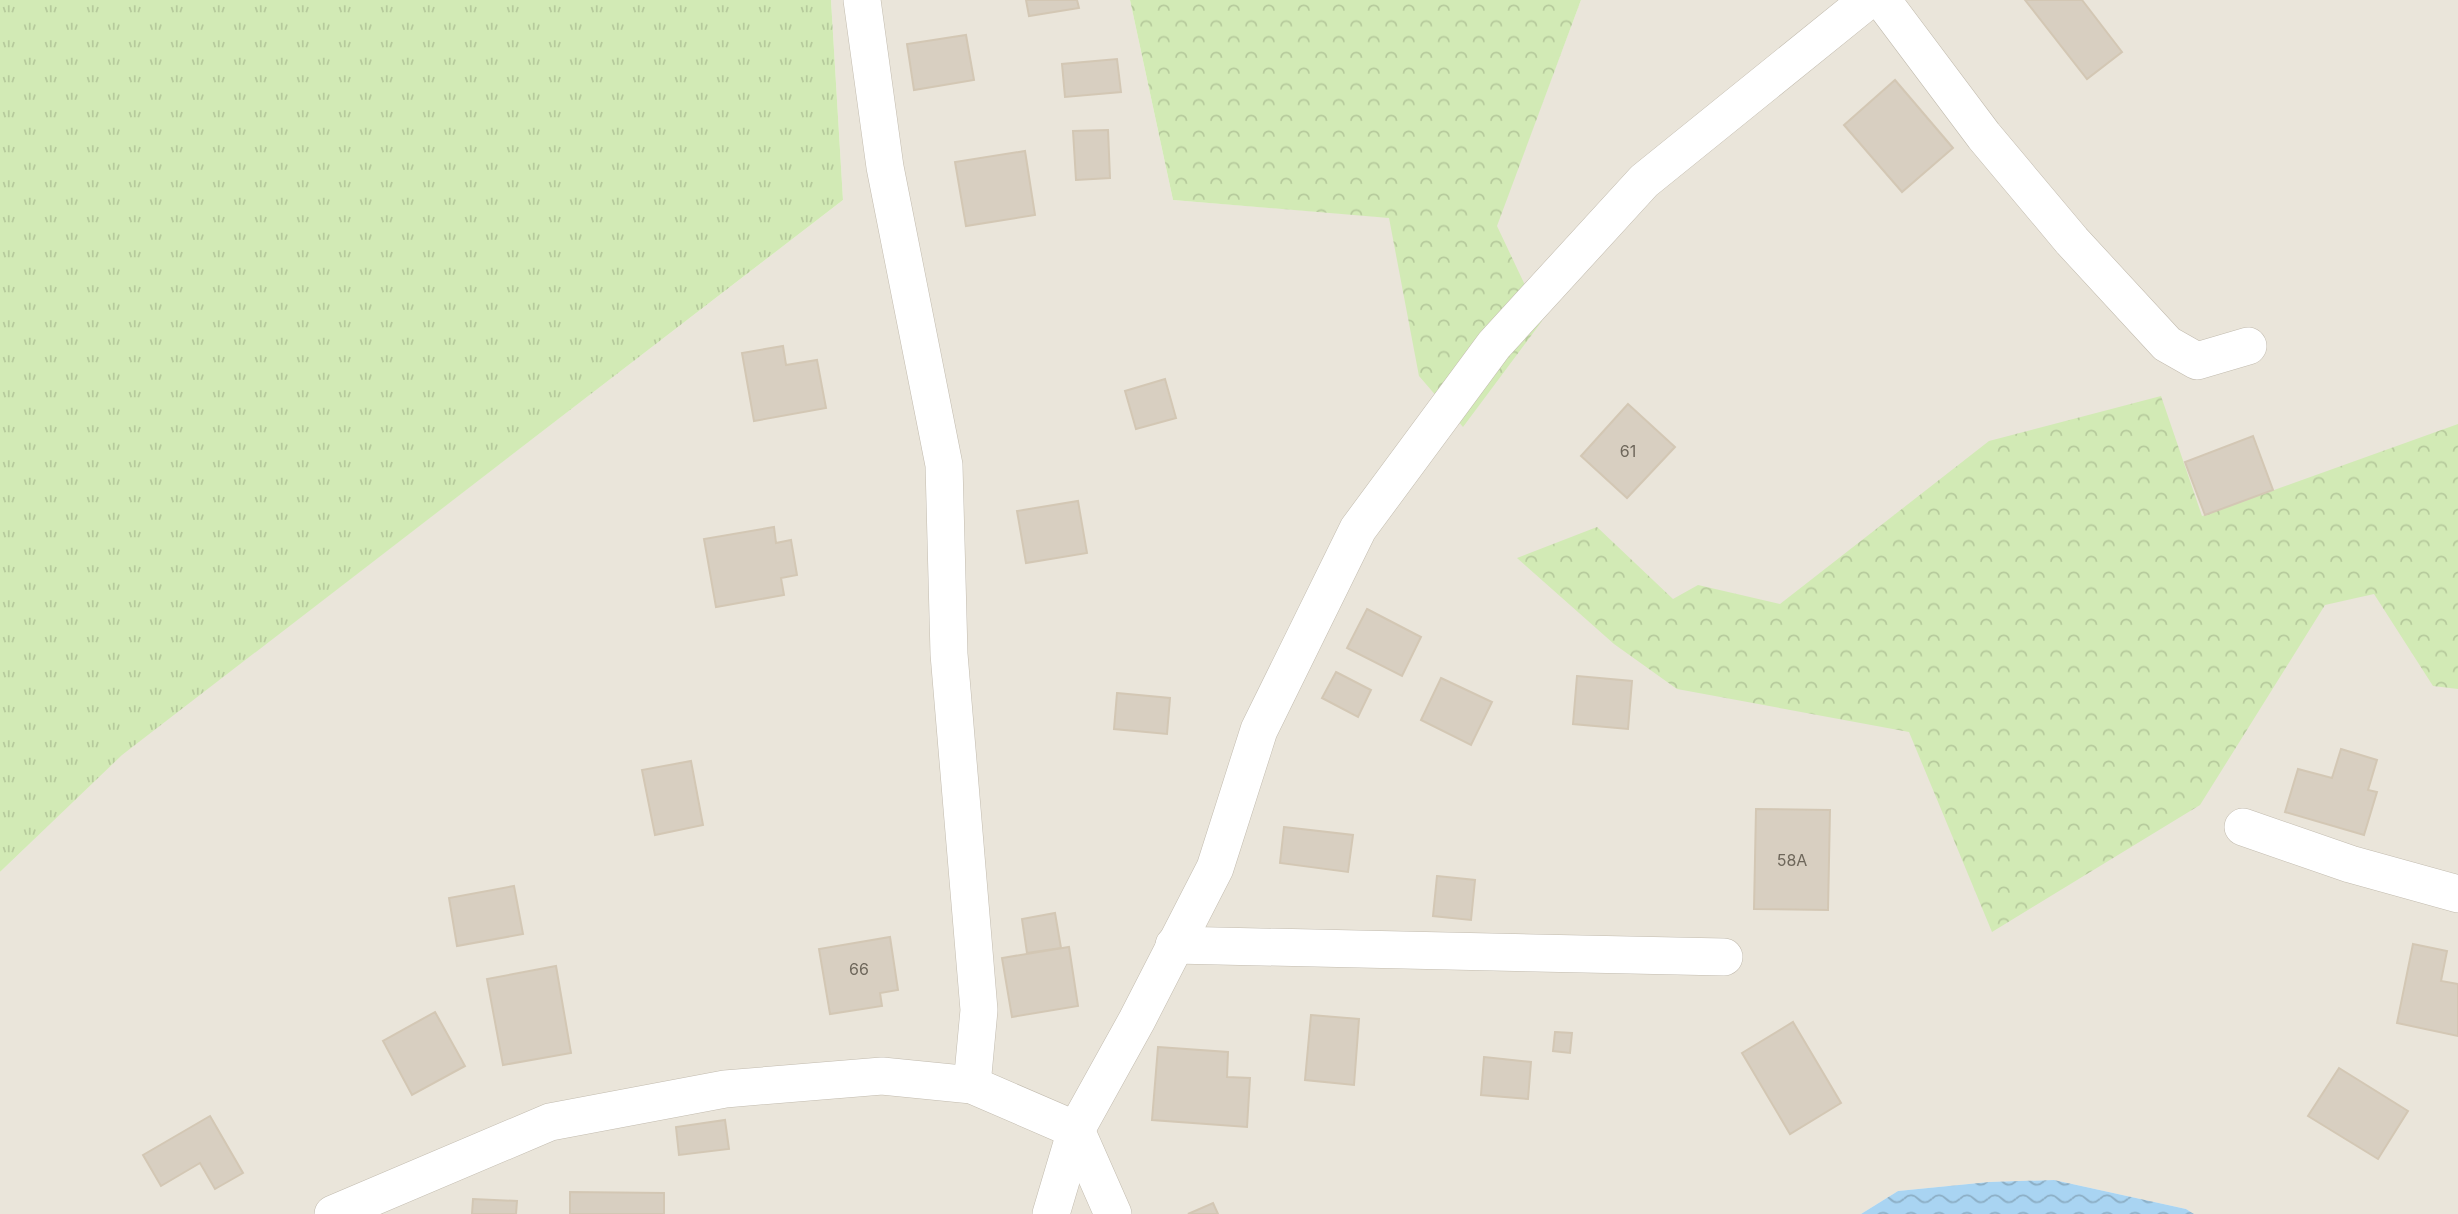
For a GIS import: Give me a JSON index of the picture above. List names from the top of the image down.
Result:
{
  "house_numbers": ["61", "58А", "66"]
}
